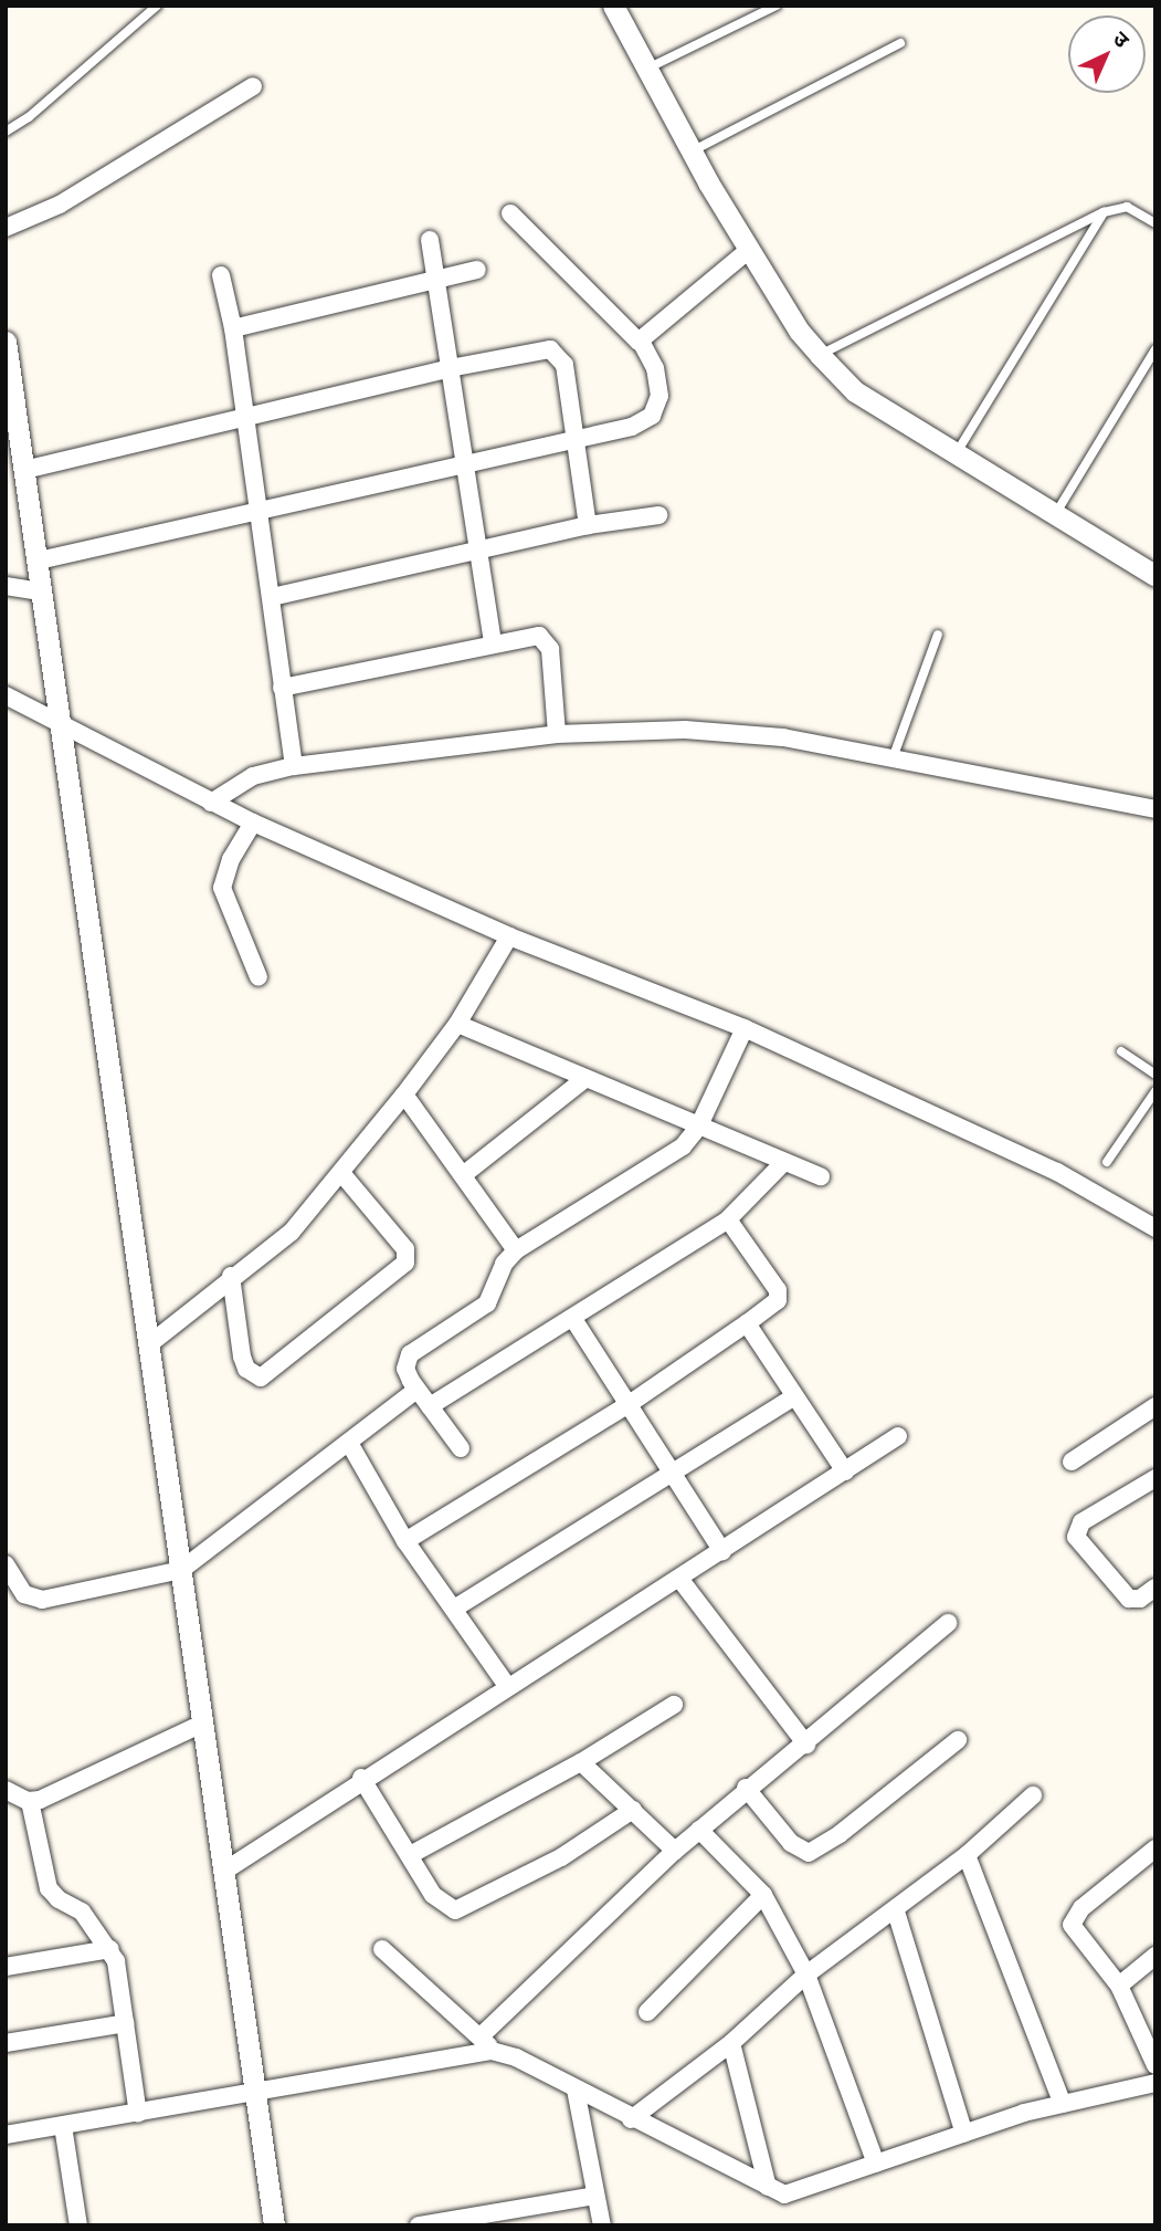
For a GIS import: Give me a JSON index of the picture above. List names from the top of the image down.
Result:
{
  "north": "top right"
}
